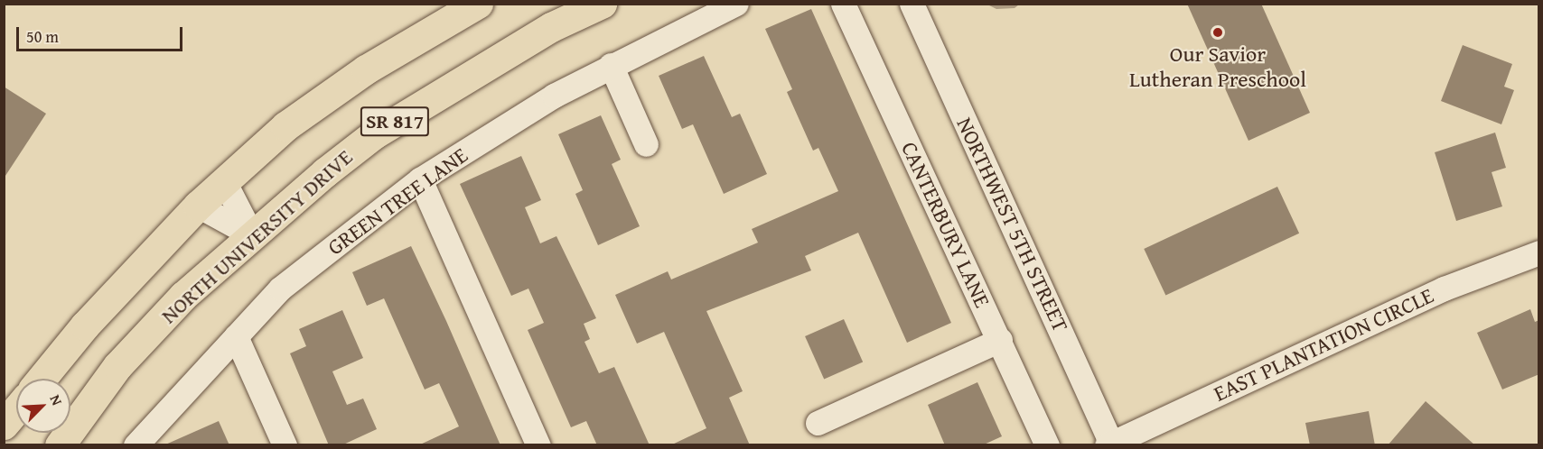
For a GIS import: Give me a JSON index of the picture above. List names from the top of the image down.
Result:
{
  "streets": {
    "main road": ["SR 817", "NORTH UNIVERSITY DRIVE"],
    "street": [
      "GREEN TREE LANE",
      "CANTERBURY LANE",
      "NORTHWEST 5TH STREET",
      "EAST PLANTATION CIRCLE"
    ]
  },
  "crossings": [
    ["NORTHWEST 5TH STREET", "EAST PLANTATION CIRCLE"]
  ],
  "places": ["Our Savior Lutheran Preschool"],
  "scale_bar": "50 m",
  "north": "top right"
}
